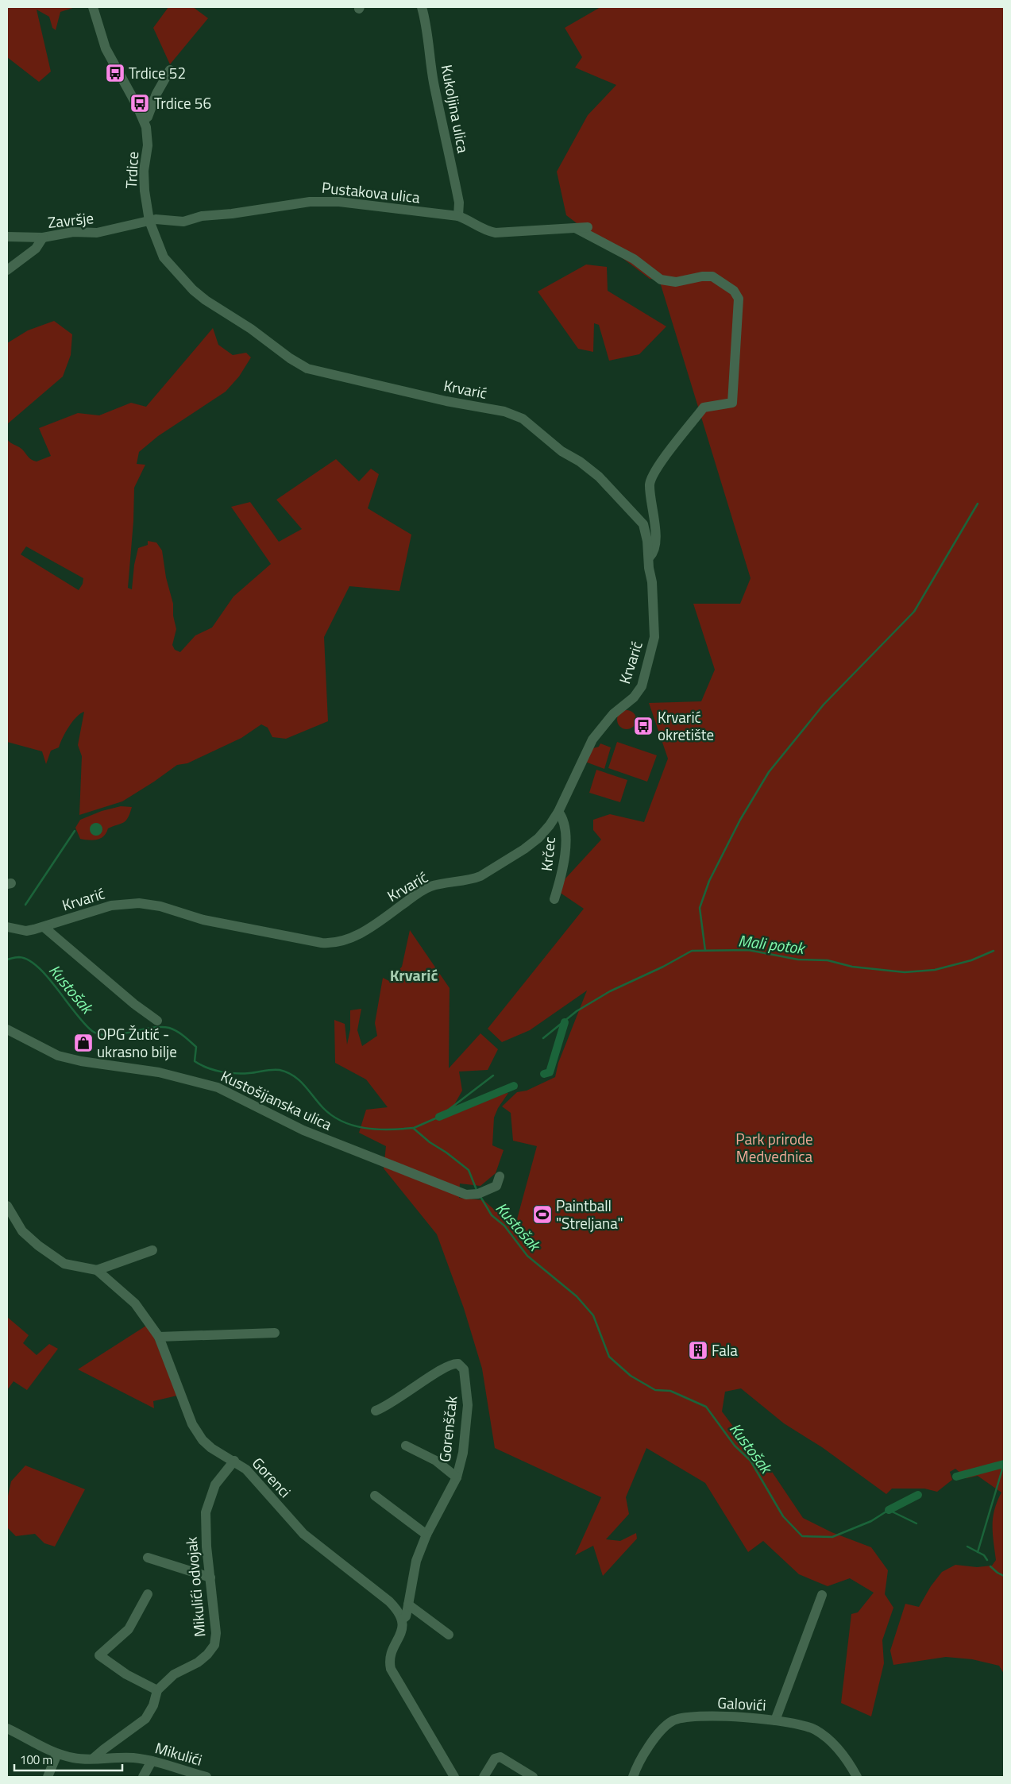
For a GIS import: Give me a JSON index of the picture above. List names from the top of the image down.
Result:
{
  "streets": {
    "street": [
      "Kukoljina ulica",
      "Trdice",
      "Pustakova ulica",
      "Završje",
      "Krvarić",
      "Krčec",
      "Kustošijanska ulica",
      "Gorenščak",
      "Gorenci",
      "Mikulići odvojak",
      "Galovići",
      "Mikulići"
    ]
  },
  "crossings": [
    ["Kukoljina ulica", "Pustakova ulica"],
    ["Trdice", "Pustakova ulica"],
    ["Trdice", "Završje"],
    ["Trdice", "Krvarić"],
    ["Pustakova ulica", "Završje"],
    ["Pustakova ulica", "Krvarić"],
    ["Završje", "Krvarić"],
    ["Krvarić", "Krčec"],
    ["Gorenščak", "Gorenci"],
    ["Gorenci", "Mikulići odvojak"],
    ["Mikulići odvojak", "Mikulići"]
  ],
  "districts": ["Krvarić"],
  "water": ["Mali potok", "Kustošak"],
  "parks": ["Park prirode Medvednica"],
  "places": {
    "bus stop": ["Trdice 52", "Trdice 56", "Krvarić okretište"],
    "shop": ["OPG Žutić - ukrasno bilje"],
    "sports": ["Paintball \"Streljana\""],
    "building": ["Fala"]
  },
  "scale_bar": "100 m"
}
